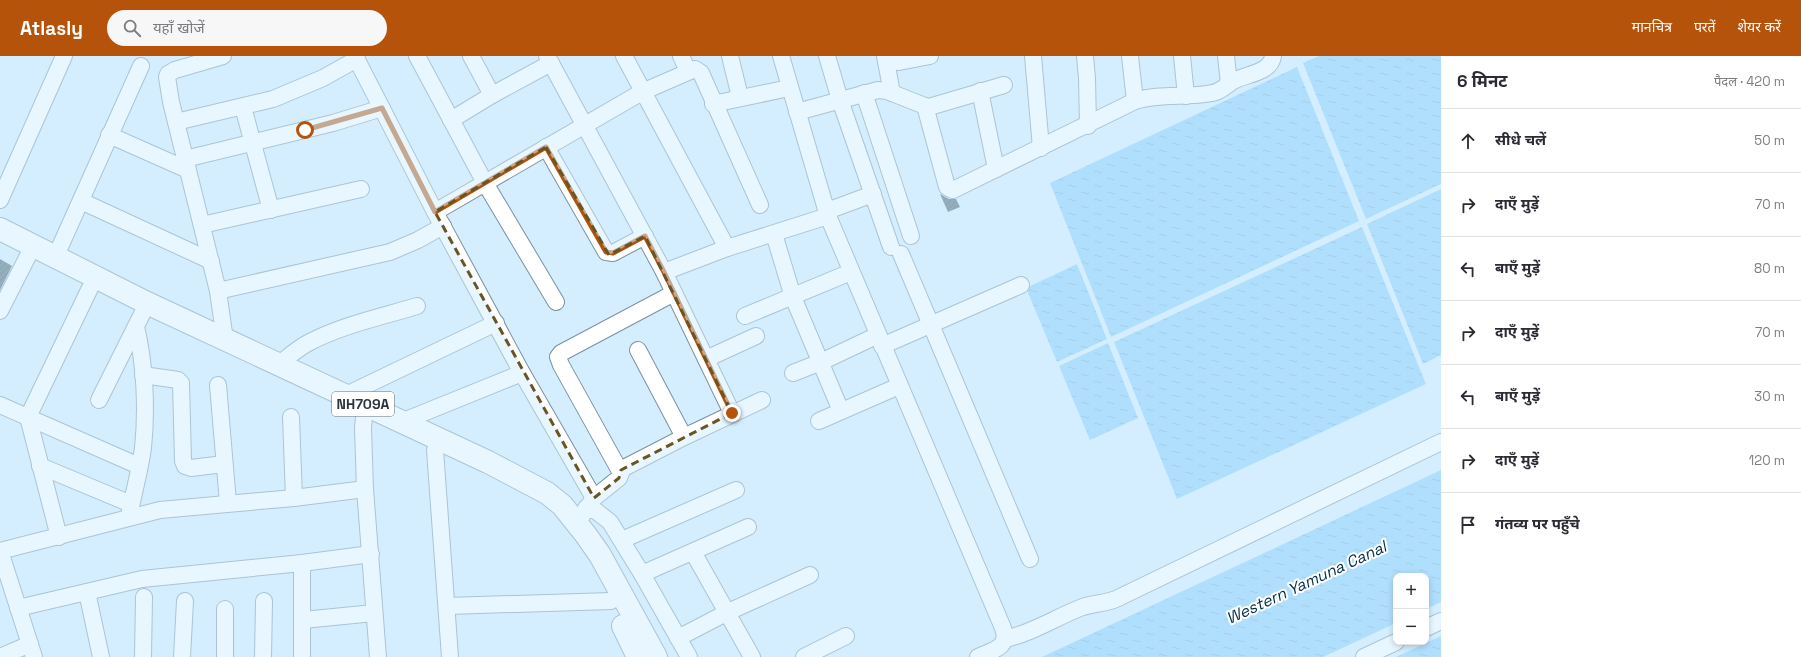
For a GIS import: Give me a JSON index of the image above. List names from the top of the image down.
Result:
{
  "streets": {
    "highway": ["NH709A"]
  },
  "water": ["Western Yamuna Canal"],
  "page": {
    "header": "Atlasly",
    "search": "यहाँ खोजें",
    "nav": ["मानचित्र", "परतें", "शेयर करें"],
    "heading": ["6 मिनट", "पैदल · 420 m"],
    "list": [
      ["सीधे चलें", "50 m"],
      ["दाएँ मुड़ें", "70 m"],
      ["बाएँ मुड़ें", "80 m"],
      ["दाएँ मुड़ें", "70 m"],
      ["बाएँ मुड़ें", "30 m"],
      ["दाएँ मुड़ें", "120 m"],
      "गंतव्य पर पहुँचे"
    ],
    "map_buttons": ["+", "−"]
  }
}
